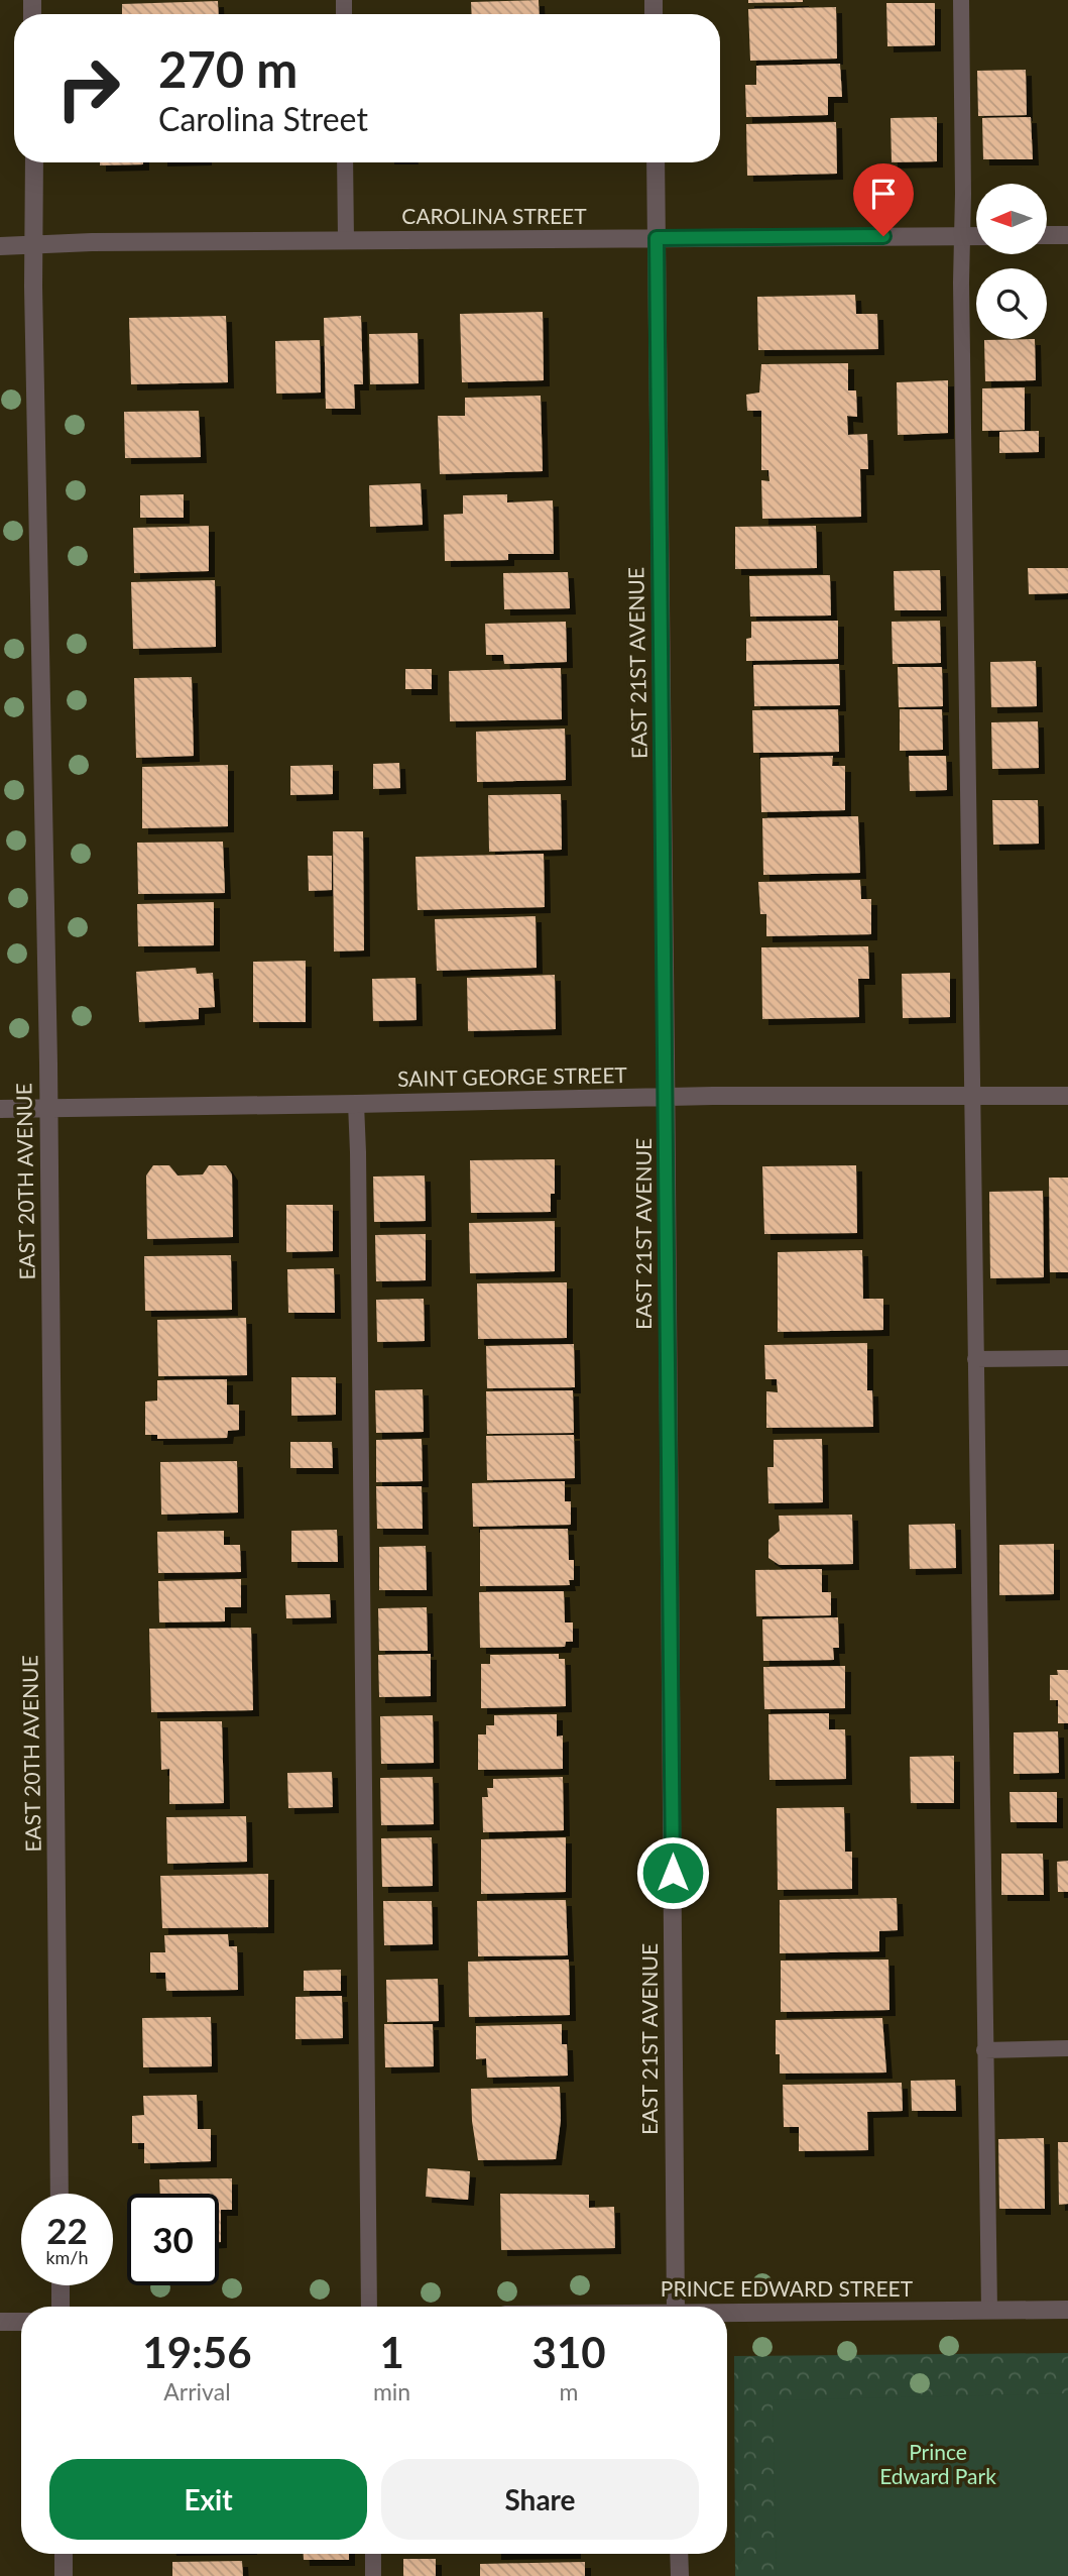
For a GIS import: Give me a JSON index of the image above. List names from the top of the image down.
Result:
{
  "streets": {
    "street": [
      "CAROLINA STREET",
      "EAST 21ST AVENUE",
      "SAINT GEORGE STREET",
      "EAST 20TH AVENUE",
      "PRINCE EDWARD STREET"
    ]
  },
  "crossings": [
    ["CAROLINA STREET", "EAST 21ST AVENUE"],
    ["CAROLINA STREET", "EAST 20TH AVENUE"],
    ["EAST 21ST AVENUE", "SAINT GEORGE STREET"],
    ["SAINT GEORGE STREET", "EAST 20TH AVENUE"]
  ],
  "parks": ["Prince Edward Park"],
  "north": "left",
  "page": {
    "turn": ["270 m", "Carolina Street"],
    "speed": "22 km/h",
    "limit": "30",
    "eta": [
      "19:56",
      "Arrival",
      "1",
      "min",
      "310",
      "m"
    ],
    "buttons": ["Exit", "Share"]
  }
}
